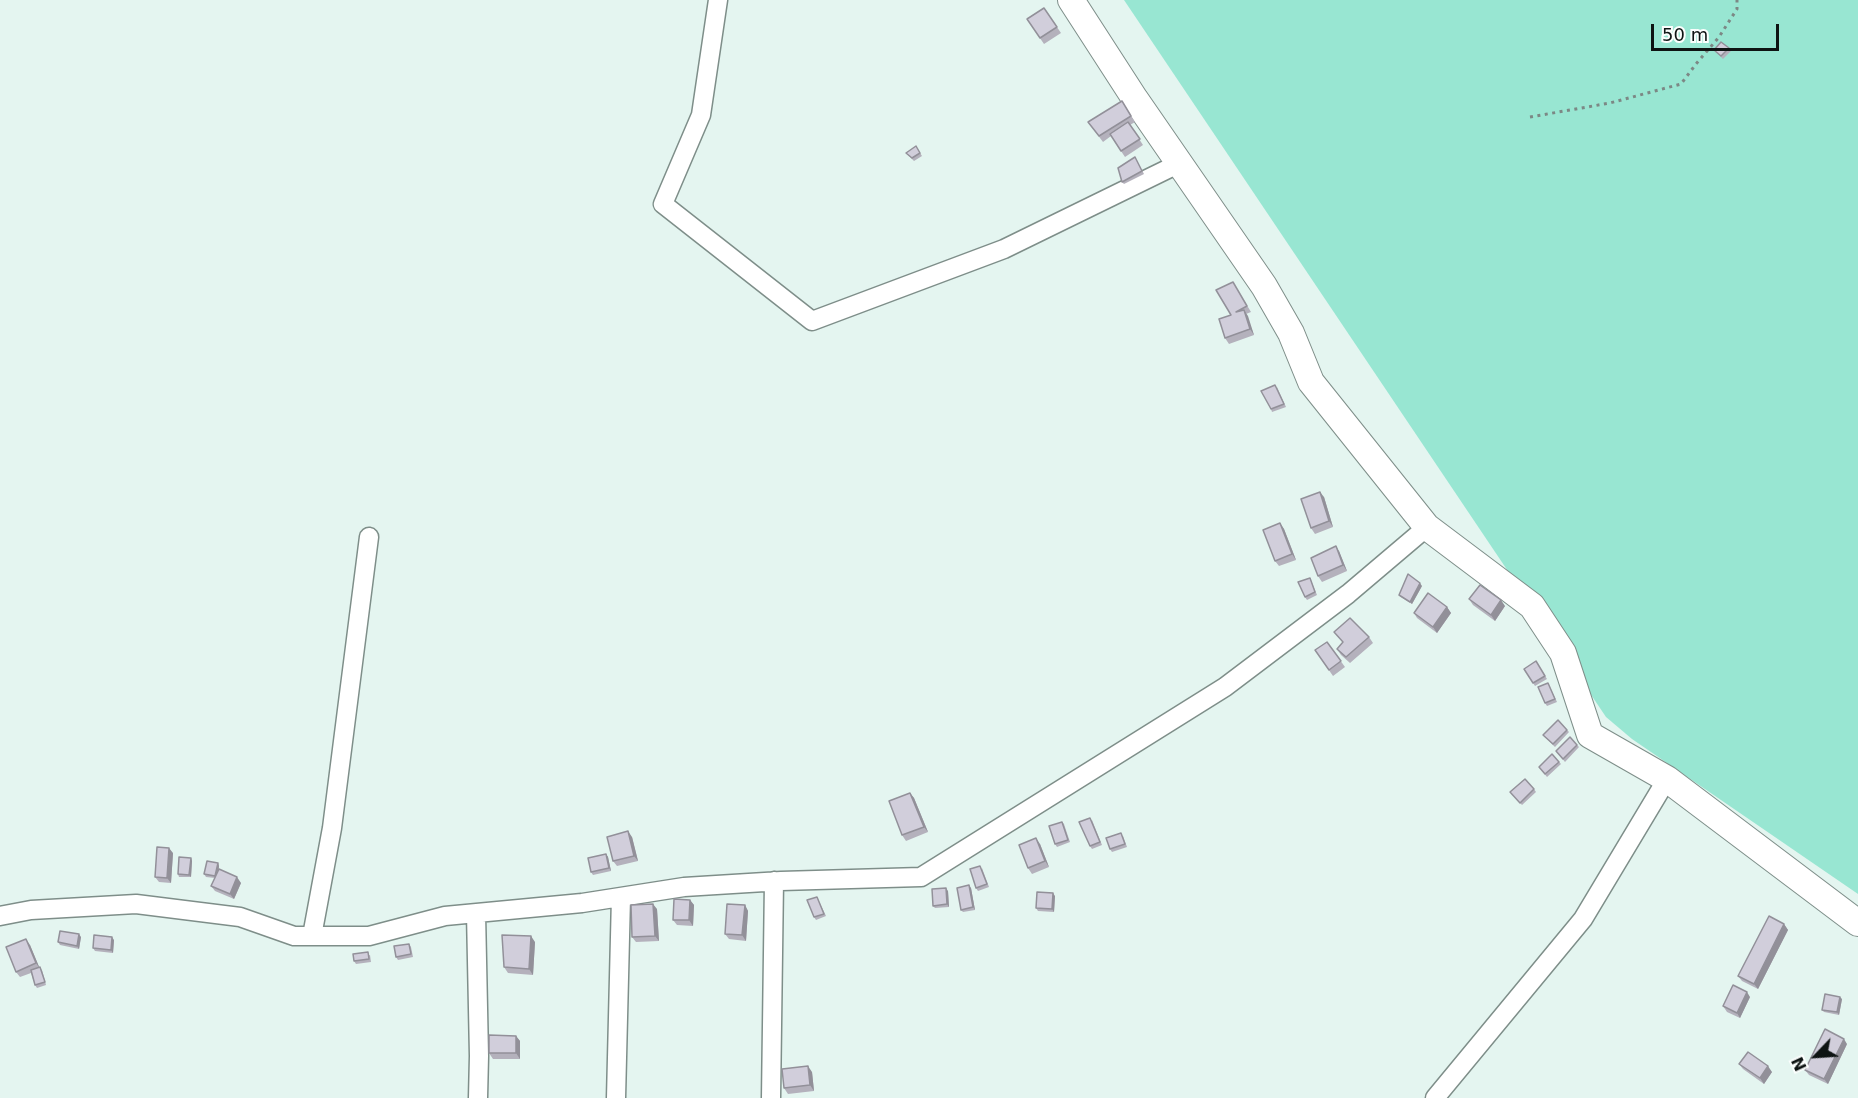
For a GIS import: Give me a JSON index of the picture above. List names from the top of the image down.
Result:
{
  "scale_bar": "50 m",
  "north": "bottom left"
}
